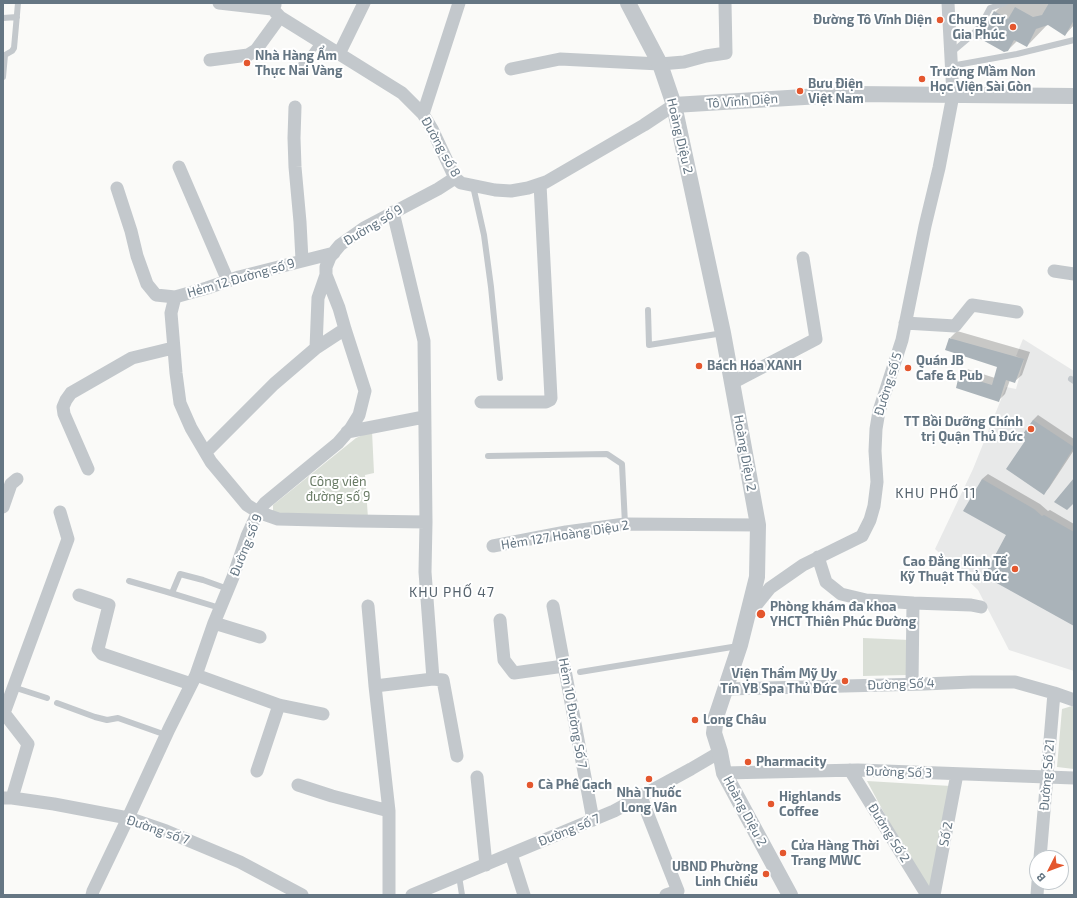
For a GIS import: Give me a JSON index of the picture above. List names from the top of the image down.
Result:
{
  "streets": {
    "street": [
      "Tô Vĩnh Diện",
      "Hoàng Diệu 2",
      "Đường số 8",
      "Đường số 9",
      "Hẻm 12 Đường số 9",
      "Đường số 5",
      "Hẻm 127 Hoàng Diệu 2",
      "Đường Số 4",
      "Hẻm 10 Đường Số 7",
      "Đường Số 3",
      "Đường Số 21",
      "Đường số 7",
      "Đường Số 2",
      "Số 2"
    ]
  },
  "crossings": [
    ["Tô Vĩnh Diện", "Hoàng Diệu 2"],
    ["Tô Vĩnh Diện", "Đường số 8"],
    ["Tô Vĩnh Diện", "Đường số 5"],
    ["Hoàng Diệu 2", "Đường số 8"],
    ["Hoàng Diệu 2", "Đường số 5"],
    ["Hoàng Diệu 2", "Hẻm 127 Hoàng Diệu 2"],
    ["Hoàng Diệu 2", "Đường Số 4"],
    ["Hoàng Diệu 2", "Đường Số 3"],
    ["Hoàng Diệu 2", "Đường số 7"],
    ["Đường số 8", "Đường số 9"],
    ["Đường số 9", "Hẻm 12 Đường số 9"],
    ["Đường số 9", "Đường số 7"],
    ["Đường Số 4", "Đường Số 21"],
    ["Hẻm 10 Đường Số 7", "Đường số 7"],
    ["Đường Số 3", "Đường Số 21"],
    ["Đường Số 3", "Đường Số 2"],
    ["Đường Số 3", "Số 2"]
  ],
  "districts": ["KHU PHỐ 11", "KHU PHỐ 47"],
  "parks": ["Công viên đường số 9"],
  "places": [
    "Đường Tô Vĩnh Diện",
    "Chung cư Gia Phúc",
    "Nhà Hàng Ẩm Thực Nai Vàng",
    "Trường Mầm Non Học Viện Sài Gòn",
    "Bưu Điện Việt Nam",
    "Bách Hóa XANH",
    "Quán JB Cafe & Pub",
    "TT Bồi Dưỡng Chính trị Quận Thủ Đức",
    "Cao Đẳng Kinh Tế Kỹ Thuật Thủ Đức",
    "Phòng khám đa khoa YHCT Thiên Phúc Đường",
    "Viện Thẩm Mỹ Uy Tín YB Spa Thủ Đức",
    "Long Châu",
    "Pharmacity",
    "Nhà Thuốc Long Vân",
    "Cà Phê Gạch",
    "Highlands Coffee",
    "Cửa Hàng Thời Trang MWC",
    "UBND Phường Linh Chiểu"
  ],
  "north": "bottom left"
}
